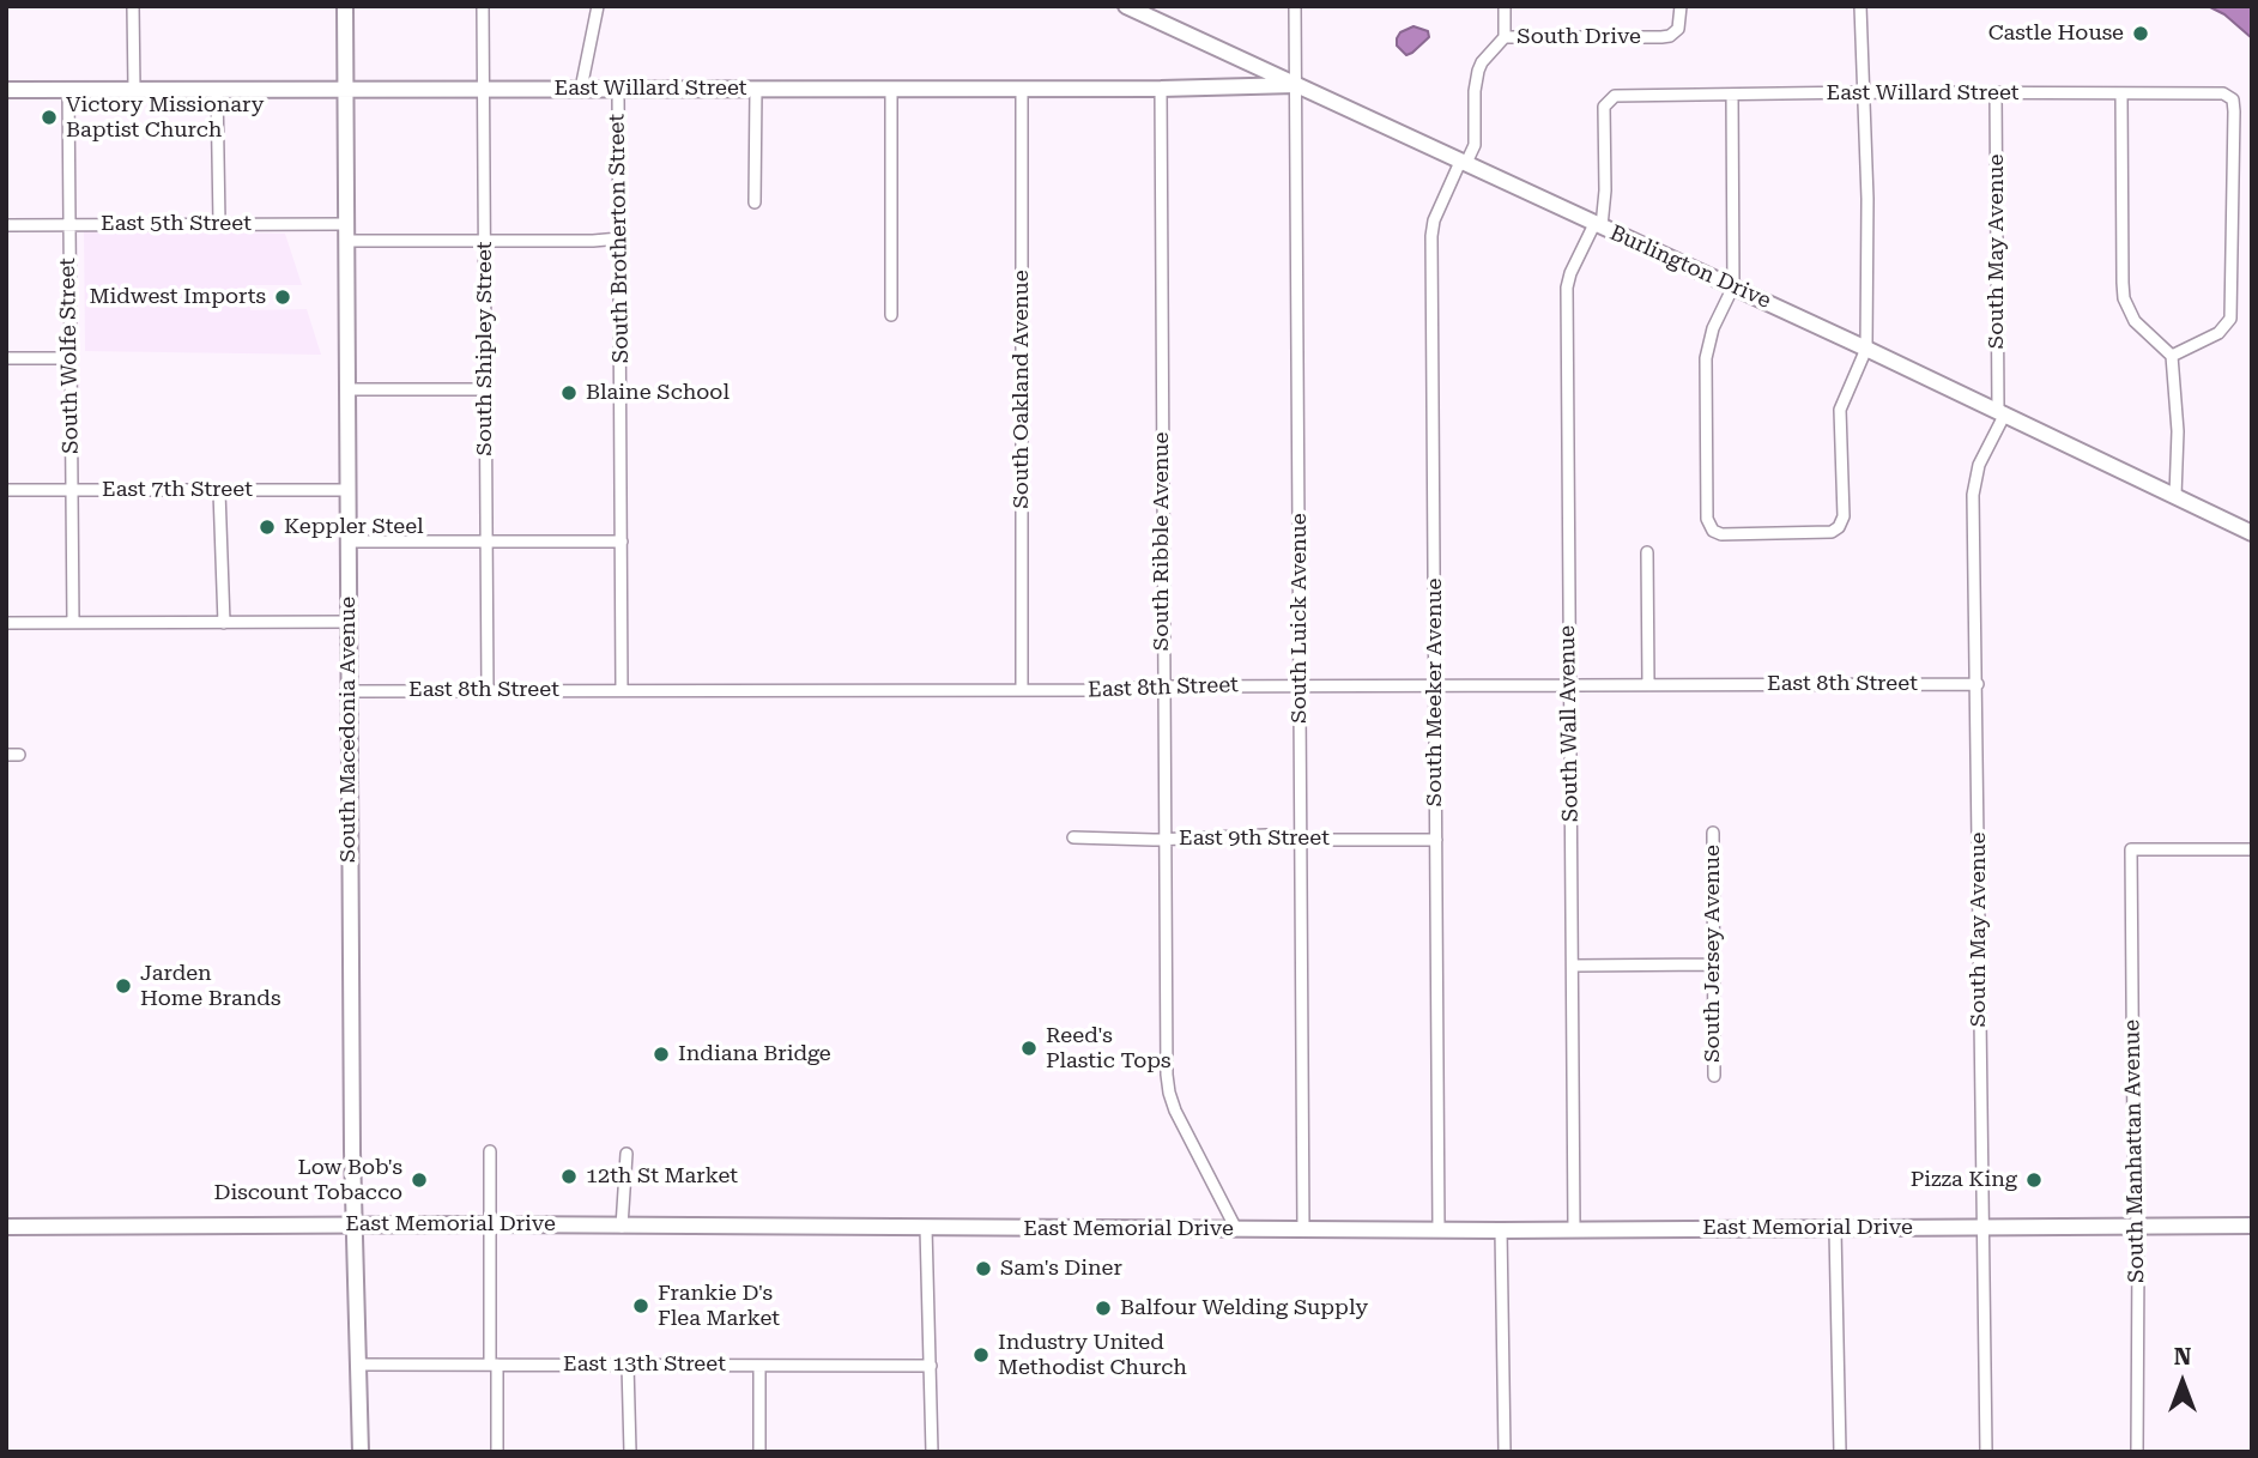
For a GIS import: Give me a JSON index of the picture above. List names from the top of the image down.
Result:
{
  "streets": {
    "street": [
      "South Drive",
      "East Willard Street",
      "East 5th Street",
      "South Brotherton Street",
      "South May Avenue",
      "Burlington Drive",
      "South Shipley Street",
      "South Wolfe Street",
      "South Oakland Avenue",
      "East 7th Street",
      "South Ribble Avenue",
      "South Luick Avenue",
      "East 8th Street",
      "South Meeker Avenue",
      "South Wall Avenue",
      "South Macedonia Avenue",
      "East 9th Street",
      "South Jersey Avenue",
      "South Manhattan Avenue",
      "East Memorial Drive",
      "East 13th Street"
    ]
  },
  "crossings": [
    ["South Drive", "South Meeker Avenue"],
    ["East Willard Street", "South Brotherton Street"],
    ["East Willard Street", "South May Avenue"],
    ["East Willard Street", "Burlington Drive"],
    ["East Willard Street", "South Shipley Street"],
    ["East Willard Street", "South Wolfe Street"],
    ["East Willard Street", "South Oakland Avenue"],
    ["East Willard Street", "South Ribble Avenue"],
    ["East Willard Street", "South Luick Avenue"],
    ["East Willard Street", "South Wall Avenue"],
    ["East Willard Street", "South Macedonia Avenue"],
    ["East 5th Street", "South Wolfe Street"],
    ["East 5th Street", "South Macedonia Avenue"],
    ["South Brotherton Street", "East 8th Street"],
    ["South May Avenue", "Burlington Drive"],
    ["South May Avenue", "East 8th Street"],
    ["South May Avenue", "East Memorial Drive"],
    ["Burlington Drive", "South Luick Avenue"],
    ["Burlington Drive", "South Meeker Avenue"],
    ["Burlington Drive", "South Wall Avenue"],
    ["South Shipley Street", "East 8th Street"],
    ["South Wolfe Street", "East 7th Street"],
    ["South Oakland Avenue", "East 8th Street"],
    ["East 7th Street", "South Macedonia Avenue"],
    ["South Ribble Avenue", "East 8th Street"],
    ["South Ribble Avenue", "East 9th Street"],
    ["South Ribble Avenue", "East Memorial Drive"],
    ["South Luick Avenue", "East 8th Street"],
    ["South Luick Avenue", "East 9th Street"],
    ["South Luick Avenue", "East Memorial Drive"],
    ["East 8th Street", "South Meeker Avenue"],
    ["East 8th Street", "South Wall Avenue"],
    ["East 8th Street", "South Macedonia Avenue"],
    ["South Meeker Avenue", "East 9th Street"],
    ["South Meeker Avenue", "East Memorial Drive"],
    ["South Wall Avenue", "East Memorial Drive"],
    ["South Macedonia Avenue", "East Memorial Drive"],
    ["South Macedonia Avenue", "East 13th Street"],
    ["South Manhattan Avenue", "East Memorial Drive"]
  ],
  "places": [
    "Castle House",
    "Victory Missionary Baptist Church",
    "Midwest Imports",
    "Blaine School",
    "Keppler Steel",
    "Jarden Home Brands",
    "Reed's Plastic Tops",
    "Indiana Bridge",
    "12th St Market",
    "Low Bob's Discount Tobacco",
    "Pizza King",
    "Sam's Diner",
    "Frankie D's Flea Market",
    "Balfour Welding Supply",
    "Industry United Methodist Church"
  ],
  "north": "top"
}
